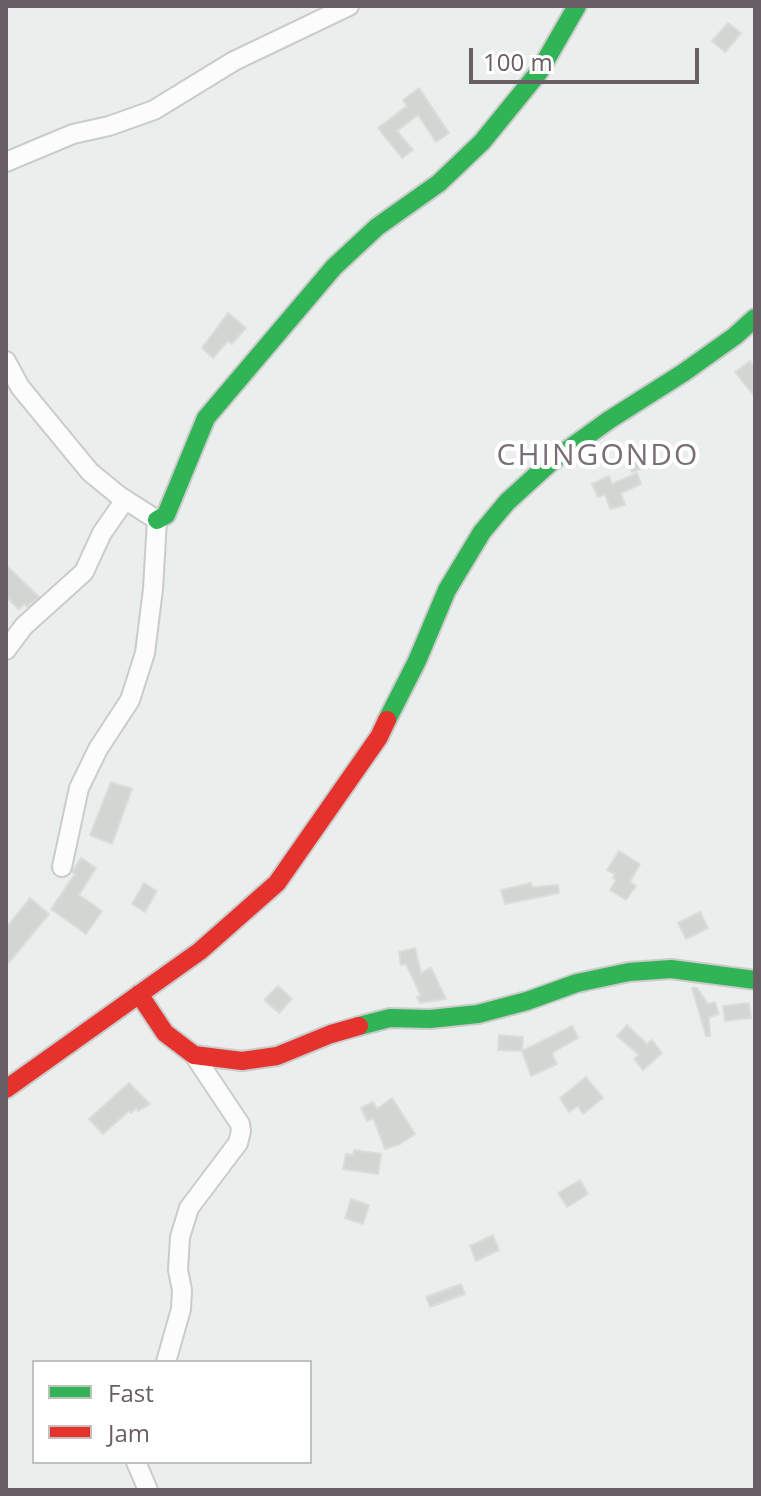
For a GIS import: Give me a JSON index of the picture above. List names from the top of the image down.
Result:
{
  "districts": ["CHINGONDO"],
  "legend": ["Fast", "Jam"],
  "scale_bar": "100 m"
}
